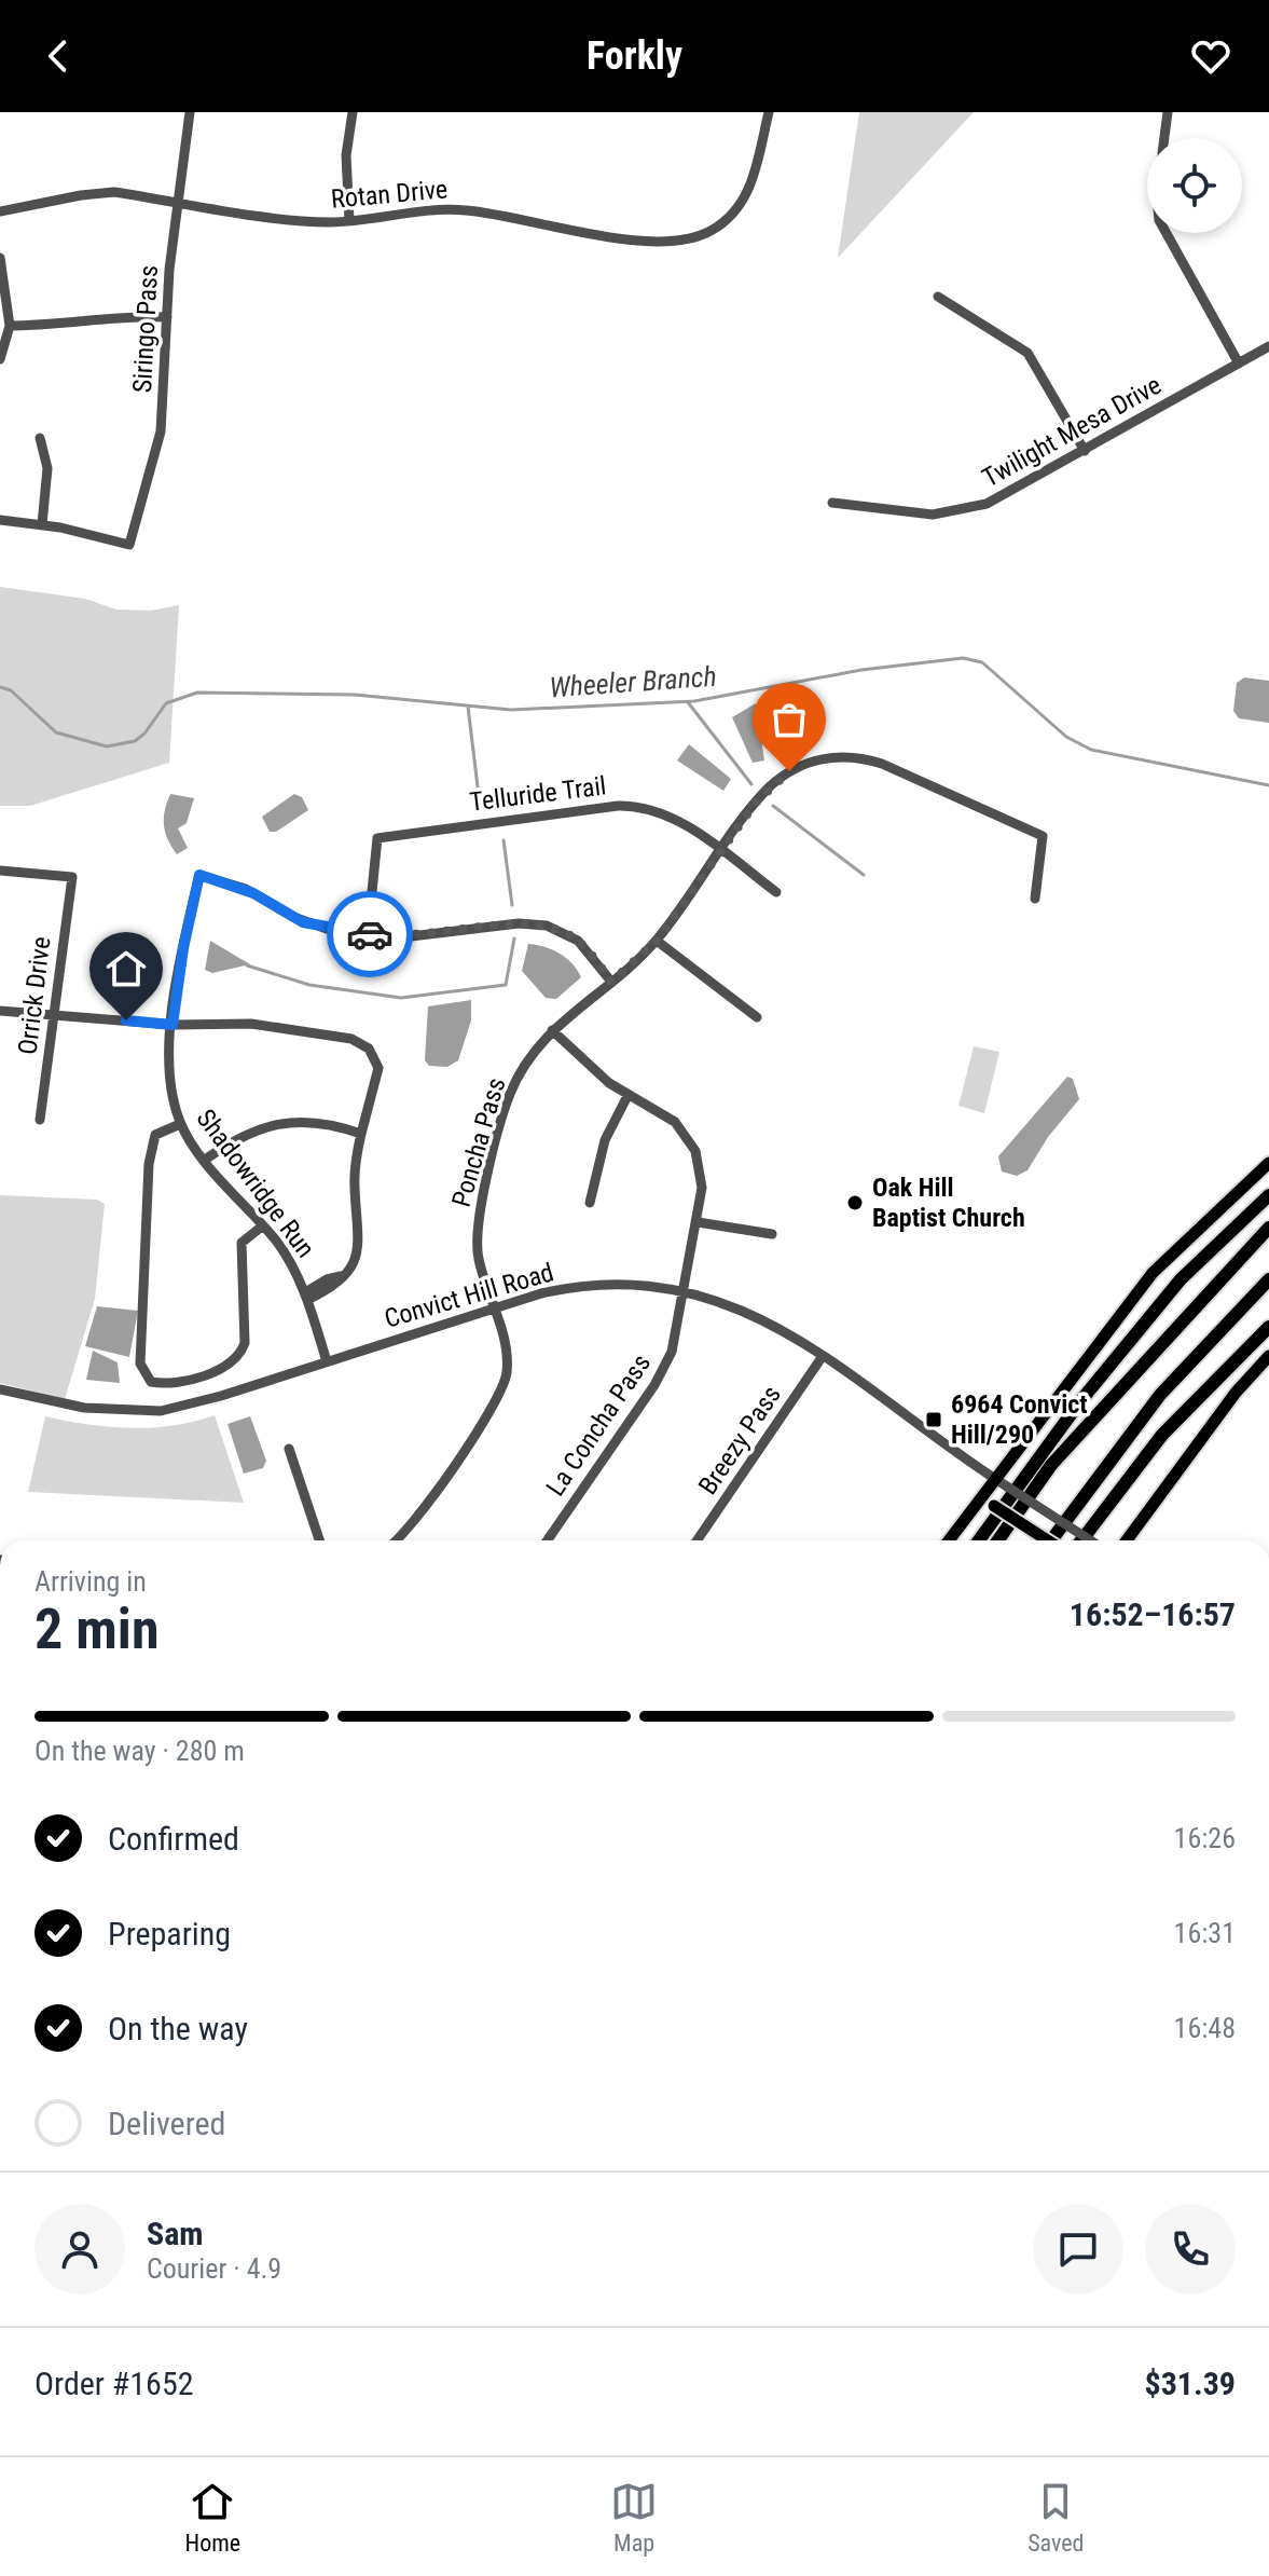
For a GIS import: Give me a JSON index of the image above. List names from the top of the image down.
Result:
{
  "streets": {
    "street": [
      "Rotan Drive",
      "Siringo Pass",
      "Twilight Mesa Drive",
      "Telluride Trail",
      "Orrick Drive",
      "Poncha Pass",
      "Shadowridge Run",
      "Convict Hill Road",
      "La Concha Pass",
      "Breezy Pass"
    ]
  },
  "crossings": [
    ["Rotan Drive", "Siringo Pass"],
    ["Telluride Trail", "Poncha Pass"],
    ["Telluride Trail", "Shadowridge Run"],
    ["Poncha Pass", "Convict Hill Road"],
    ["Poncha Pass", "La Concha Pass"],
    ["Shadowridge Run", "Convict Hill Road"],
    ["Convict Hill Road", "La Concha Pass"],
    ["Convict Hill Road", "Breezy Pass"]
  ],
  "water": ["Wheeler Branch"],
  "places": {
    "other": ["Oak Hill Baptist Church"],
    "transit": ["6964 Convict Hill/290"]
  },
  "page": {
    "header": "Forkly",
    "heading": ["2 min", "Arriving in", "16:52–16:57"],
    "panel": [
      "Sam",
      "Courier · 4.9",
      "Order #1652",
      "$31.39"
    ],
    "bar": "On the way · 280 m",
    "list": [
      ["Confirmed", "16:26"],
      ["Preparing", "16:31"],
      ["On the way", "16:48"],
      "Delivered"
    ],
    "tabs": ["Home", "Map", "Saved"]
  }
}
